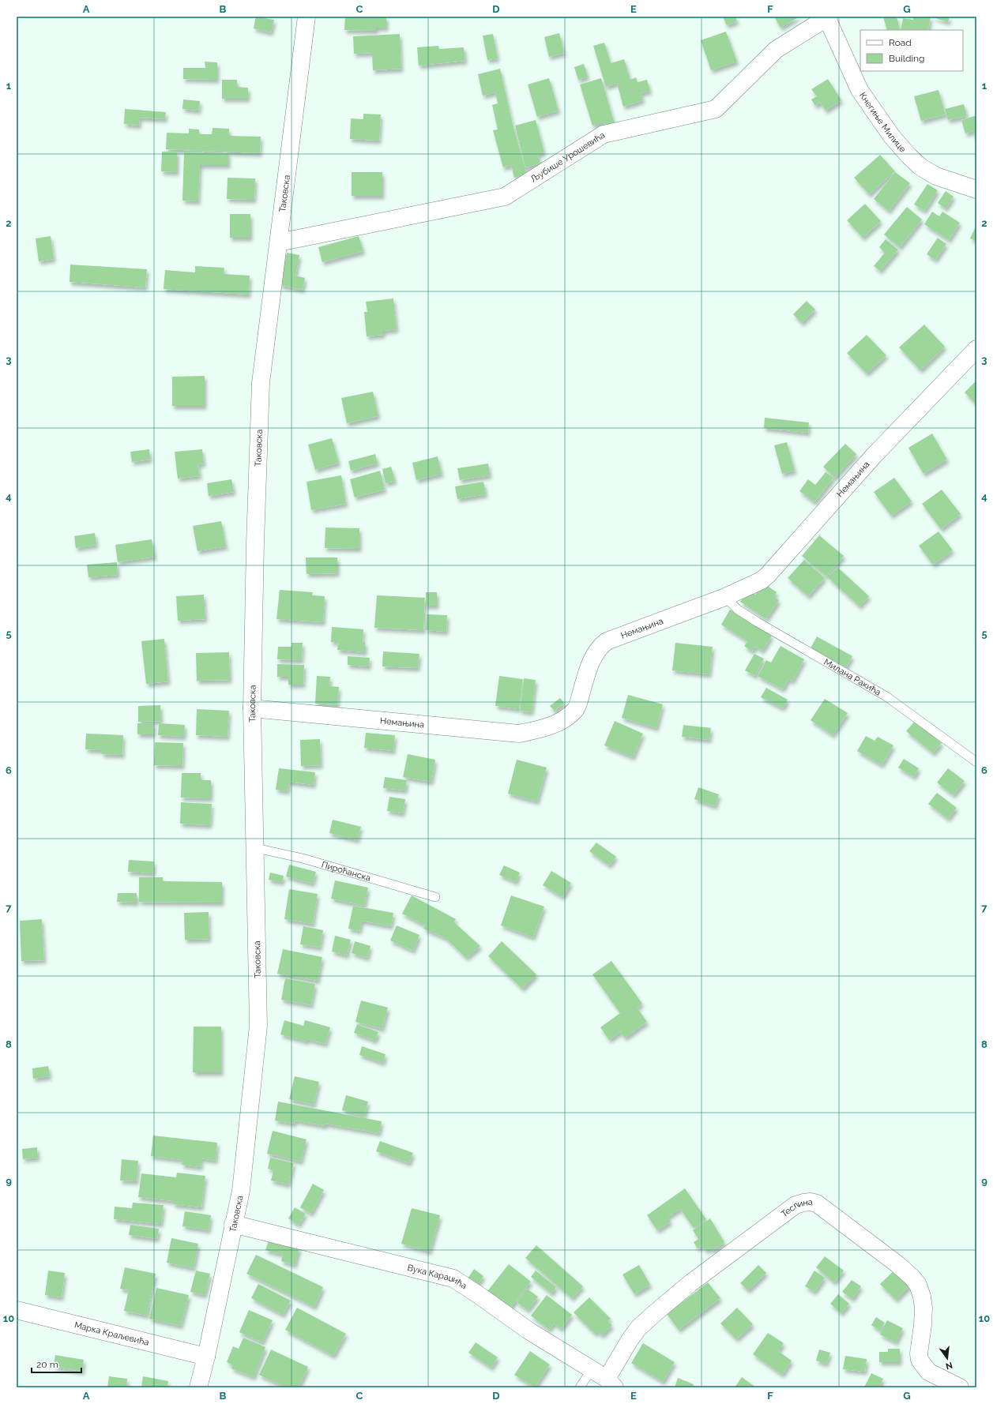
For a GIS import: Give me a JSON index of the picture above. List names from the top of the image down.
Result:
{
  "streets": {
    "street": [
      "Кнегиње Милице",
      "Љубише Урошевића",
      "Таковска",
      "Немањина",
      "Теслина",
      "Вука Караџића",
      "Марка Краљевића"
    ],
    "lane": ["Милана Ракића", "Пироћанска"]
  },
  "crossings": [
    ["Кнегиње Милице", "Љубише Урошевића"],
    ["Љубише Урошевића", "Таковска"],
    ["Таковска", "Немањина"],
    ["Таковска", "Пироћанска"],
    ["Таковска", "Вука Караџића"],
    ["Таковска", "Марка Краљевића"],
    ["Немањина", "Милана Ракића"],
    ["Теслина", "Вука Караџића"]
  ],
  "legend": ["Road", "Building"],
  "scale_bar": "20 m",
  "north": "bottom",
  "grid": {
    "columns": [
      "A",
      "B",
      "C",
      "D",
      "E",
      "F",
      "G"
    ],
    "rows": [
      "1",
      "2",
      "3",
      "4",
      "5",
      "6",
      "7",
      "8",
      "9",
      "10"
    ]
  }
}
